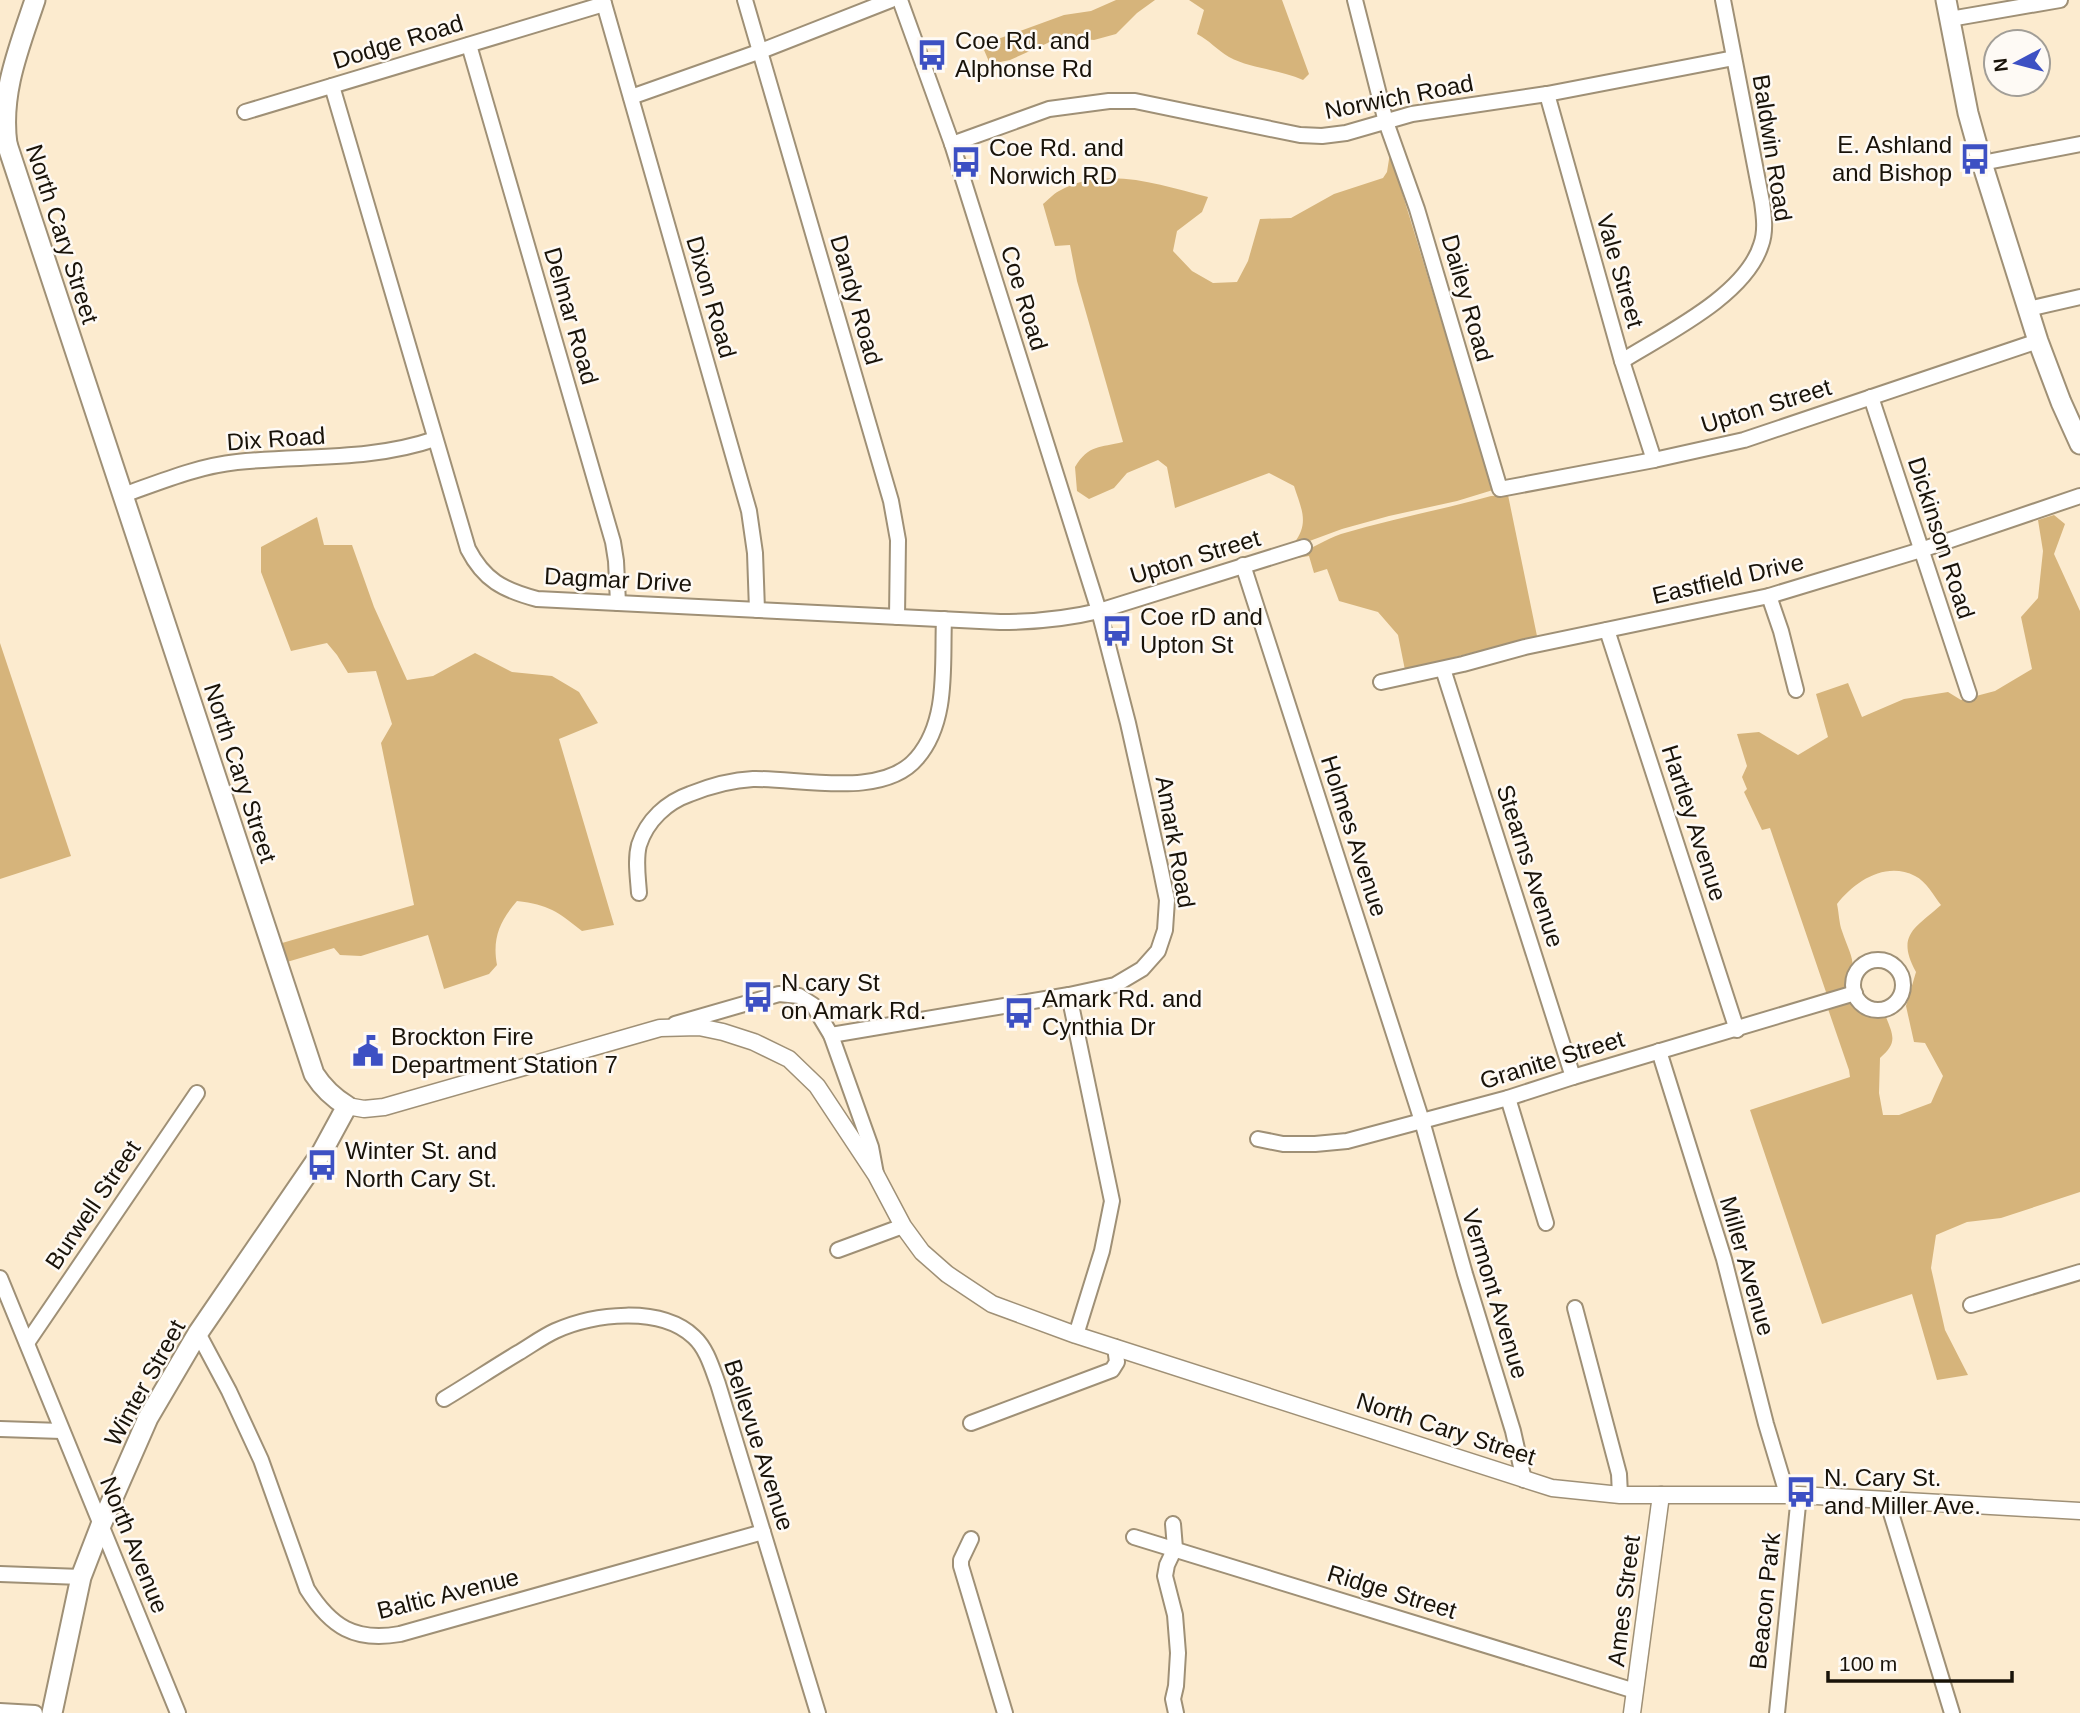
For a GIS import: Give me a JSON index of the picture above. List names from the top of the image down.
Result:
{
  "streets": {
    "main road": ["North Cary Street", "Winter Street"],
    "street": [
      "Dodge Road",
      "Norwich Road",
      "Baldwin Road",
      "Vale Street",
      "Dixon Road",
      "Coe Road",
      "Dailey Road",
      "Dandy Road",
      "Delmar Road",
      "Upton Street",
      "Dix Road",
      "Dickinson Road",
      "Eastfield Drive",
      "Dagmar Drive",
      "Hartley Avenue",
      "Holmes Avenue",
      "Amark Road",
      "Stearns Avenue",
      "Granite Street",
      "Burwell Street",
      "Miller Avenue",
      "Vermont Avenue",
      "Bellevue Avenue",
      "North Avenue",
      "Ridge Street",
      "Baltic Avenue",
      "Ames Street",
      "Beacon Park"
    ]
  },
  "crossings": [
    ["Dodge Road", "Dixon Road"],
    ["Dodge Road", "Delmar Road"],
    ["Dodge Road", "Dagmar Drive"],
    ["Norwich Road", "Baldwin Road"],
    ["Norwich Road", "Vale Street"],
    ["Norwich Road", "Coe Road"],
    ["Norwich Road", "Dailey Road"],
    ["Baldwin Road", "Vale Street"],
    ["North Cary Street", "Dix Road"],
    ["North Cary Street", "Amark Road"],
    ["North Cary Street", "Miller Avenue"],
    ["North Cary Street", "Vermont Avenue"],
    ["North Cary Street", "Winter Street"],
    ["North Cary Street", "Ames Street"],
    ["North Cary Street", "Beacon Park"],
    ["Vale Street", "Upton Street"],
    ["Dixon Road", "Dagmar Drive"],
    ["Coe Road", "Upton Street"],
    ["Coe Road", "Dagmar Drive"],
    ["Coe Road", "Amark Road"],
    ["Dailey Road", "Upton Street"],
    ["Dandy Road", "Dagmar Drive"],
    ["Delmar Road", "Dagmar Drive"],
    ["Upton Street", "Dickinson Road"],
    ["Upton Street", "Dagmar Drive"],
    ["Upton Street", "Holmes Avenue"],
    ["Upton Street", "Amark Road"],
    ["Dix Road", "Dagmar Drive"],
    ["Dickinson Road", "Eastfield Drive"],
    ["Eastfield Drive", "Hartley Avenue"],
    ["Eastfield Drive", "Stearns Avenue"],
    ["Dagmar Drive", "Amark Road"],
    ["Hartley Avenue", "Granite Street"],
    ["Holmes Avenue", "Granite Street"],
    ["Holmes Avenue", "Vermont Avenue"],
    ["Stearns Avenue", "Granite Street"],
    ["Granite Street", "Miller Avenue"],
    ["Granite Street", "Vermont Avenue"],
    ["Burwell Street", "North Avenue"],
    ["Miller Avenue", "Beacon Park"],
    ["Winter Street", "North Avenue"],
    ["Winter Street", "Baltic Avenue"],
    ["Bellevue Avenue", "Baltic Avenue"],
    ["Ridge Street", "Ames Street"]
  ],
  "places": {
    "bus stop": [
      "Coe Rd. and Alphonse Rd",
      "E. Ashland and Bishop",
      "Coe Rd. and Norwich RD",
      "Coe rD and Upton St",
      "N cary St on Amark Rd.",
      "Amark Rd. and Cynthia Dr",
      "Winter St. and North Cary St.",
      "N. Cary St. and Miller Ave."
    ],
    "public building": ["Brockton Fire Department Station 7"]
  },
  "scale_bar": "100 m",
  "north": "left"
}
